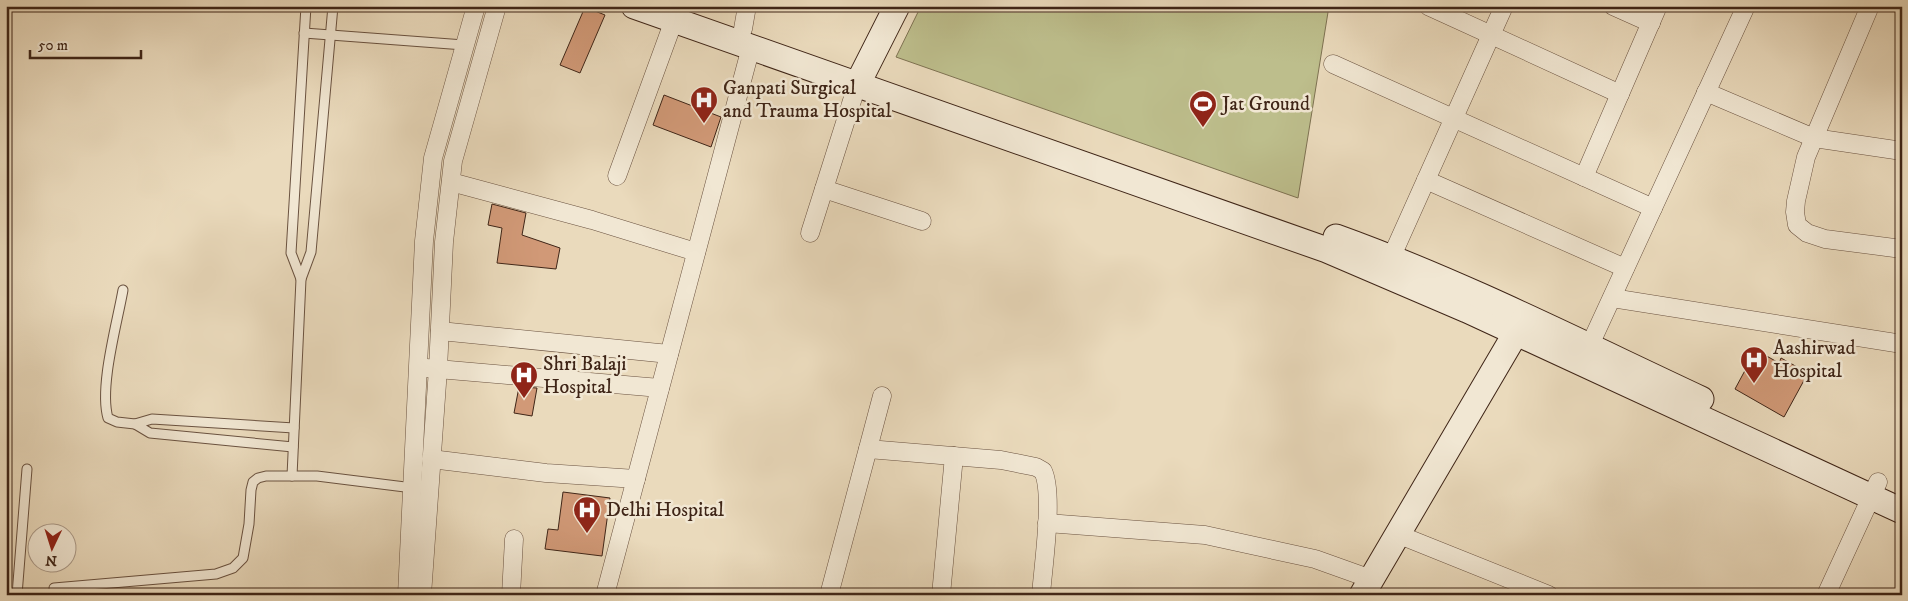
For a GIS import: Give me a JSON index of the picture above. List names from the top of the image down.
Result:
{
  "places": {
    "hospital": [
      "Ganpati Surgical and Trauma Hospital",
      "Aashirwad Hospital",
      "Shri Balaji Hospital",
      "Delhi Hospital"
    ],
    "sports": ["Jat Ground"]
  },
  "scale_bar": "50 m",
  "north": "bottom"
}
